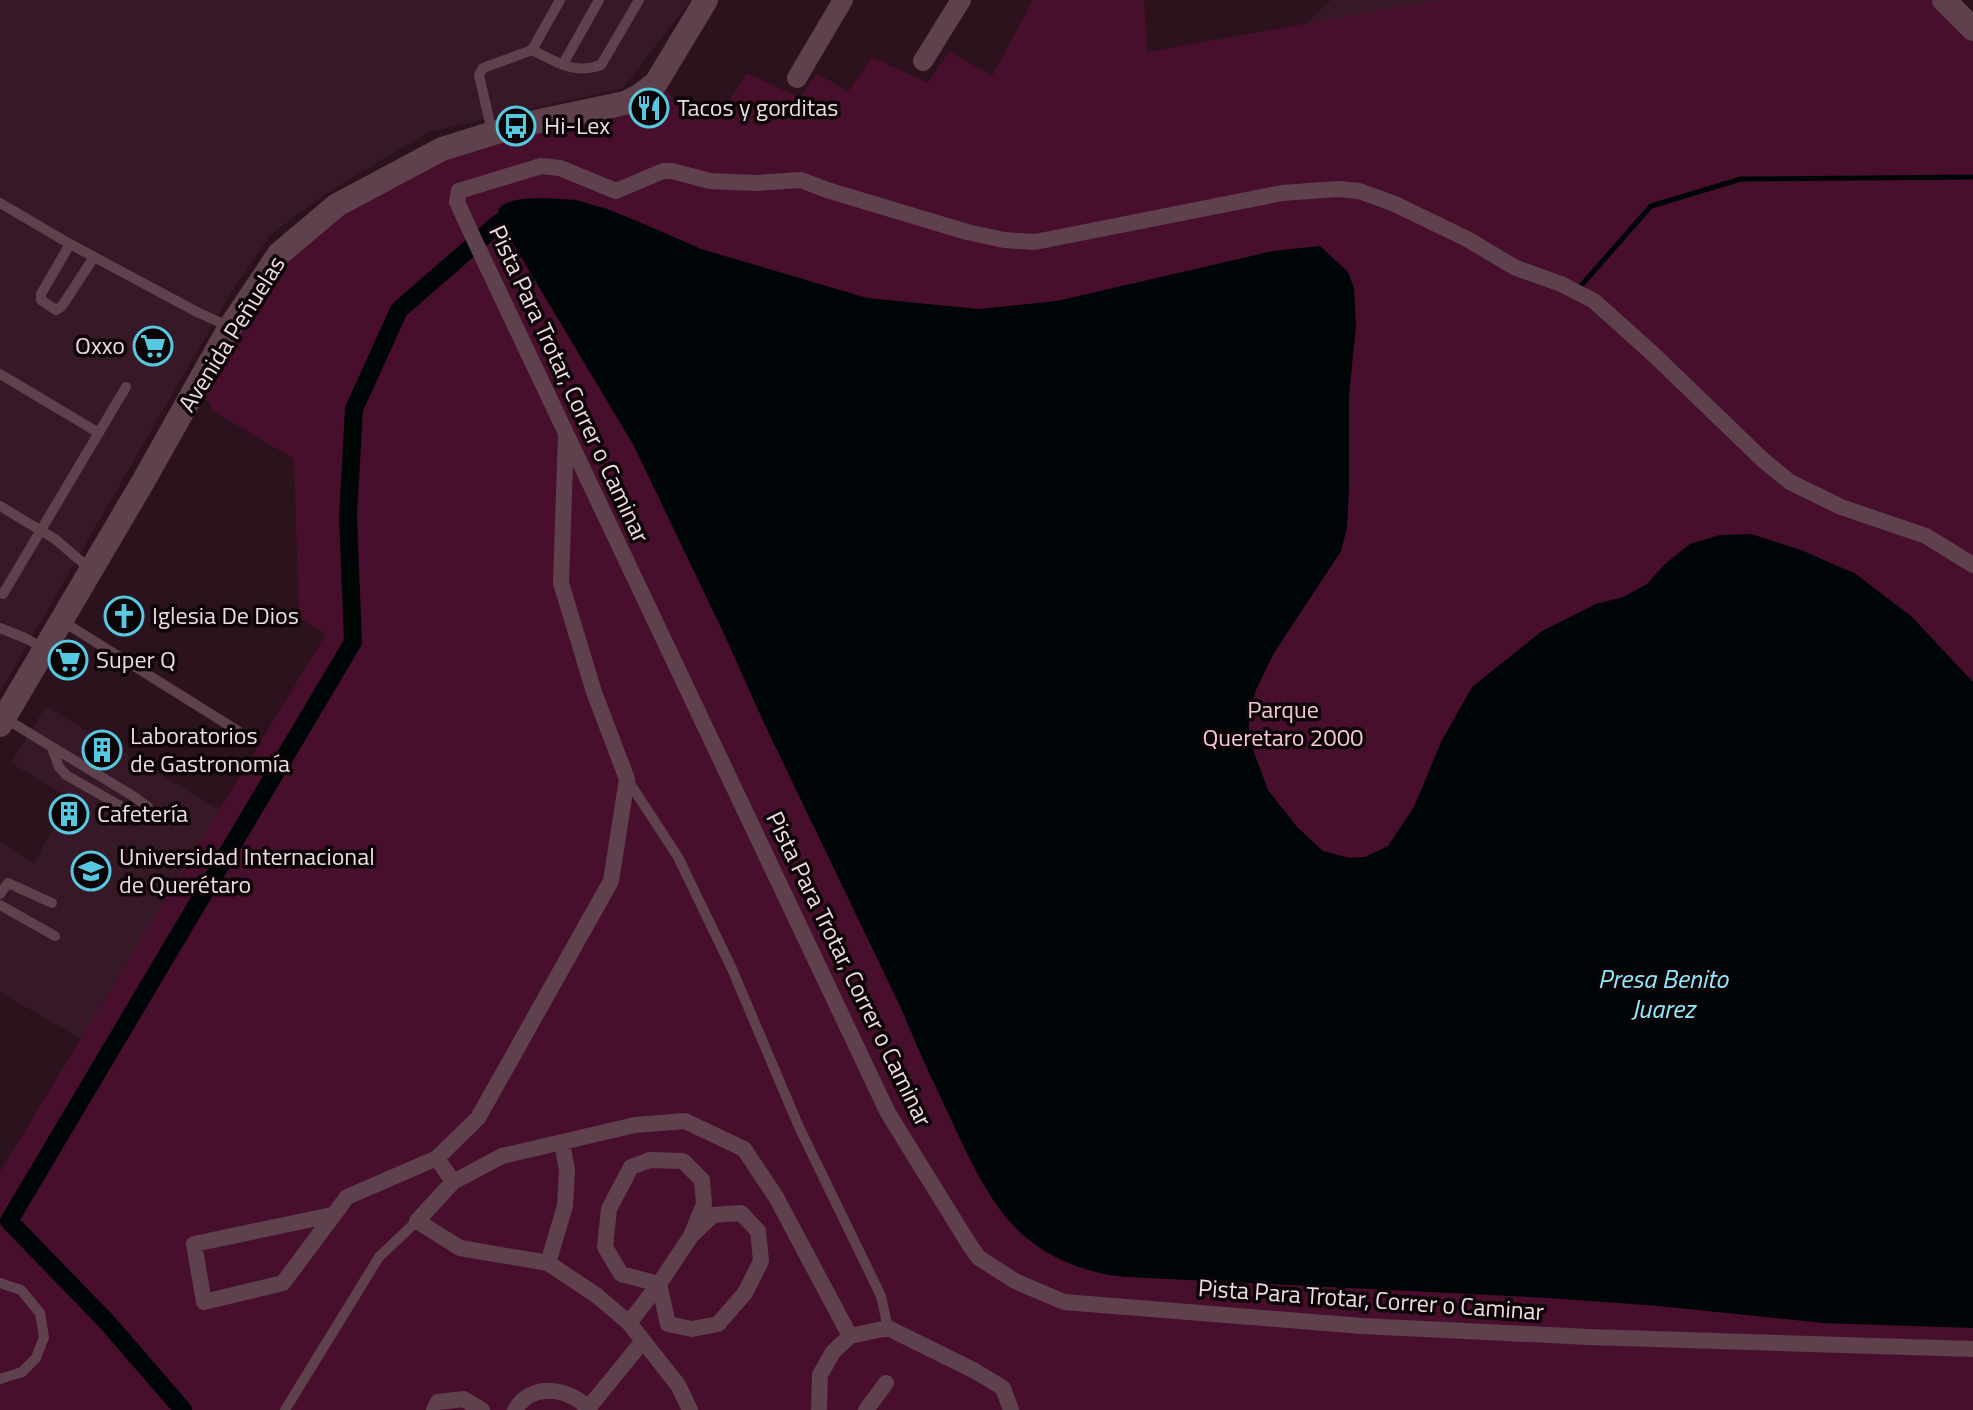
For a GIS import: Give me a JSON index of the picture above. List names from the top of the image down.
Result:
{
  "streets": {
    "street": ["Avenida Peñuelas", "Pista Para Trotar, Correr o Caminar"]
  },
  "water": ["Presa Benito Juarez"],
  "parks": ["Parque Queretaro 2000"],
  "places": {
    "restaurant": ["Tacos y gorditas"],
    "bus stop": ["Hi-Lex"],
    "supermarket": ["Oxxo", "Super Q"],
    "church": ["Iglesia De Dios"],
    "building": ["Laboratorios de Gastronomía", "Cafetería"],
    "school or university": ["Universidad Internacional de Querétaro"]
  }
}
